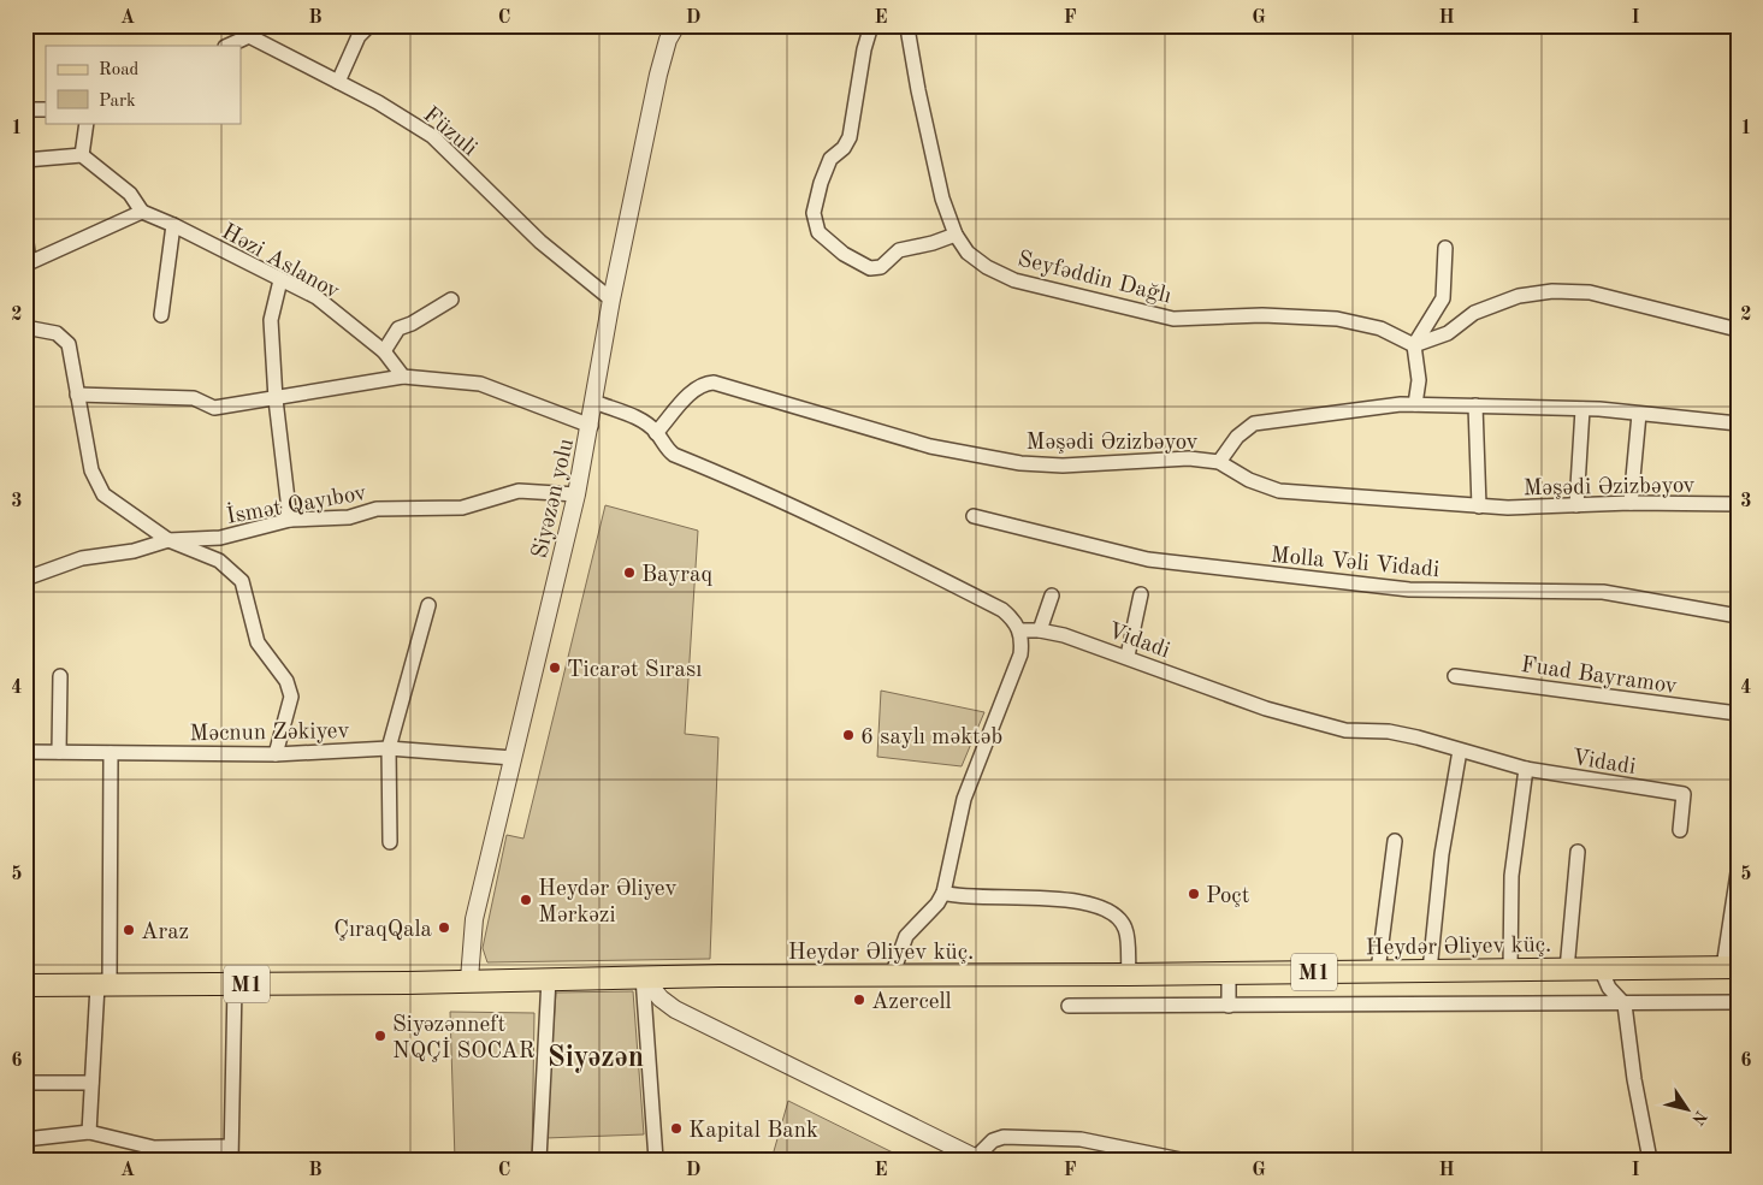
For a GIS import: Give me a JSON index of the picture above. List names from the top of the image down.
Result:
{
  "streets": {
    "main road": ["Heydər Əliyev küç.", "M1"],
    "street": [
      "Füzuli",
      "Həzi Aslanov",
      "Seyfəddin Dağlı",
      "Məşədi Əzizbəyov",
      "Siyəzən yolu",
      "İsmət Qayıbov",
      "Molla Vəli Vidadi",
      "Vidadi",
      "Fuad Bayramov",
      "Məcnun Zəkiyev"
    ]
  },
  "crossings": [
    ["Füzuli", "Siyəzən yolu"],
    ["Siyəzən yolu", "İsmət Qayıbov"],
    ["Siyəzən yolu", "Məcnun Zəkiyev"],
    ["Siyəzən yolu", "Heydər Əliyev küç."]
  ],
  "districts": ["Siyəzən"],
  "places": [
    "Bayraq",
    "Ticarət Sırası",
    "6 saylı məktəb",
    "Poçt",
    "Heydər Əliyev Mərkəzi",
    "ÇıraqQala",
    "Araz",
    "Azercell",
    "Siyəzənneft NQÇİ SOCAR",
    "Kapital Bank"
  ],
  "legend": ["Road", "Park"],
  "north": "bottom right",
  "grid": {
    "columns": [
      "A",
      "B",
      "C",
      "D",
      "E",
      "F",
      "G",
      "H",
      "I"
    ],
    "rows": [
      "1",
      "2",
      "3",
      "4",
      "5",
      "6"
    ]
  }
}
